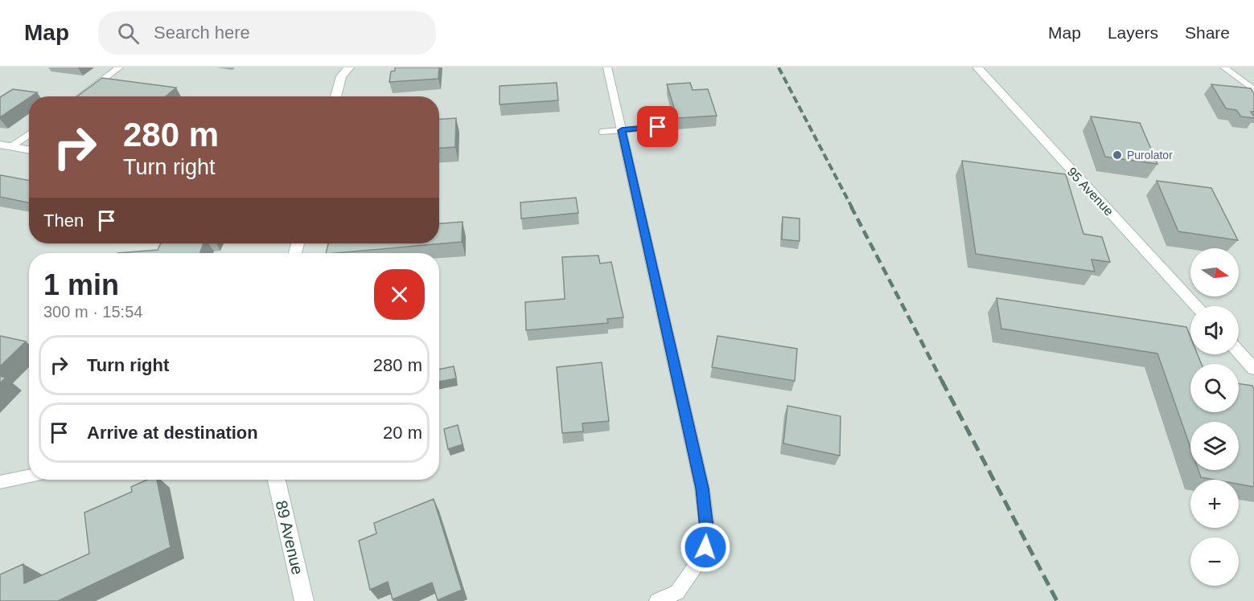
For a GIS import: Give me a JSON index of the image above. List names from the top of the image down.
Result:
{
  "streets": {
    "street": ["95 Avenue", "89 Avenue"]
  },
  "places": ["Purolator"],
  "north": "right",
  "page": {
    "header": "Map",
    "search": "Search here",
    "nav": ["Map", "Layers", "Share"],
    "turn": ["280 m", "Turn right"],
    "then": "Then",
    "map_buttons": ["+", "−"],
    "heading": ["1 min", "300 m · 15:54"],
    "list": [
      {
        "name": "Turn right",
        "value": "280 m"
      },
      {
        "name": "Arrive at destination",
        "value": "20 m"
      }
    ]
  }
}
